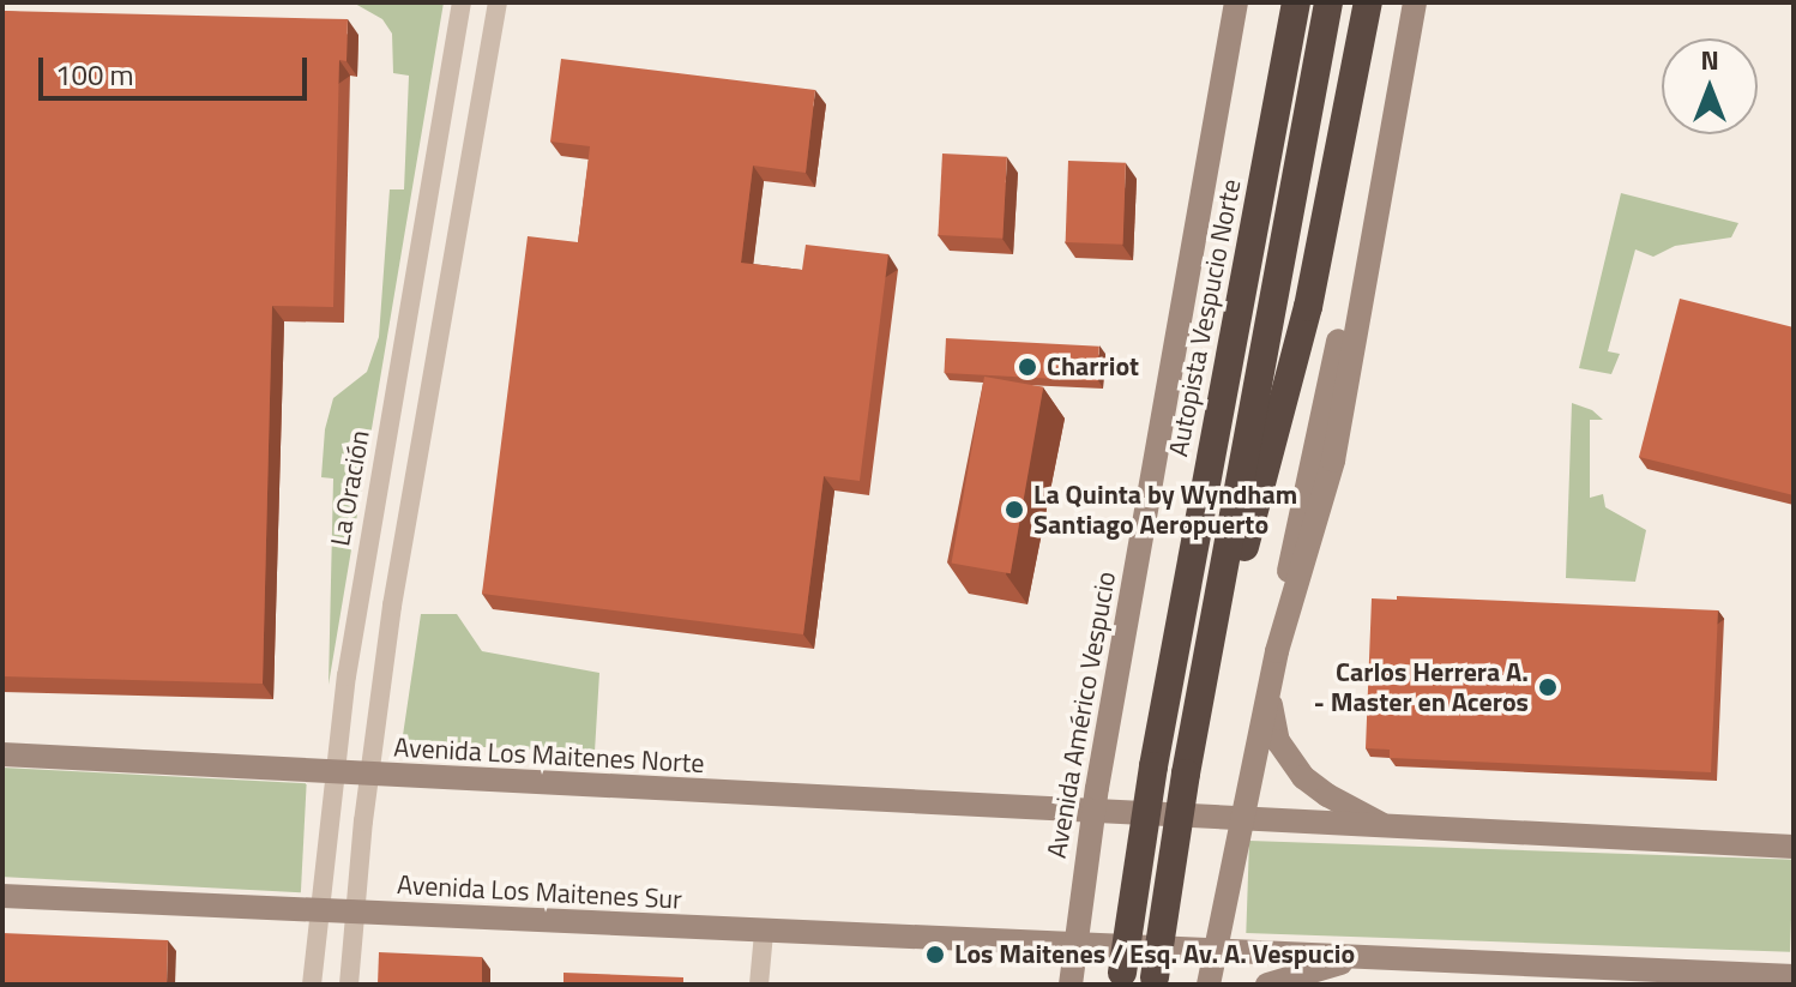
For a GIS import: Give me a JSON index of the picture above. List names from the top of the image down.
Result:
{
  "streets": {
    "highway": ["Autopista Vespucio Norte"],
    "street": [
      "La Oración",
      "Avenida Américo Vespucio",
      "Avenida Los Maitenes Norte",
      "Avenida Los Maitenes Sur"
    ]
  },
  "crossings": [
    ["La Oración", "Avenida Los Maitenes Norte"],
    ["La Oración", "Avenida Los Maitenes Sur"],
    ["Avenida Américo Vespucio", "Avenida Los Maitenes Norte"],
    ["Avenida Américo Vespucio", "Avenida Los Maitenes Sur"]
  ],
  "places": [
    "Charriot",
    "La Quinta by Wyndham Santiago Aeropuerto",
    "Carlos Herrera A. - Master en Aceros",
    "Los Maitenes / Esq. Av. A. Vespucio"
  ],
  "scale_bar": "100 m",
  "north": "top"
}
